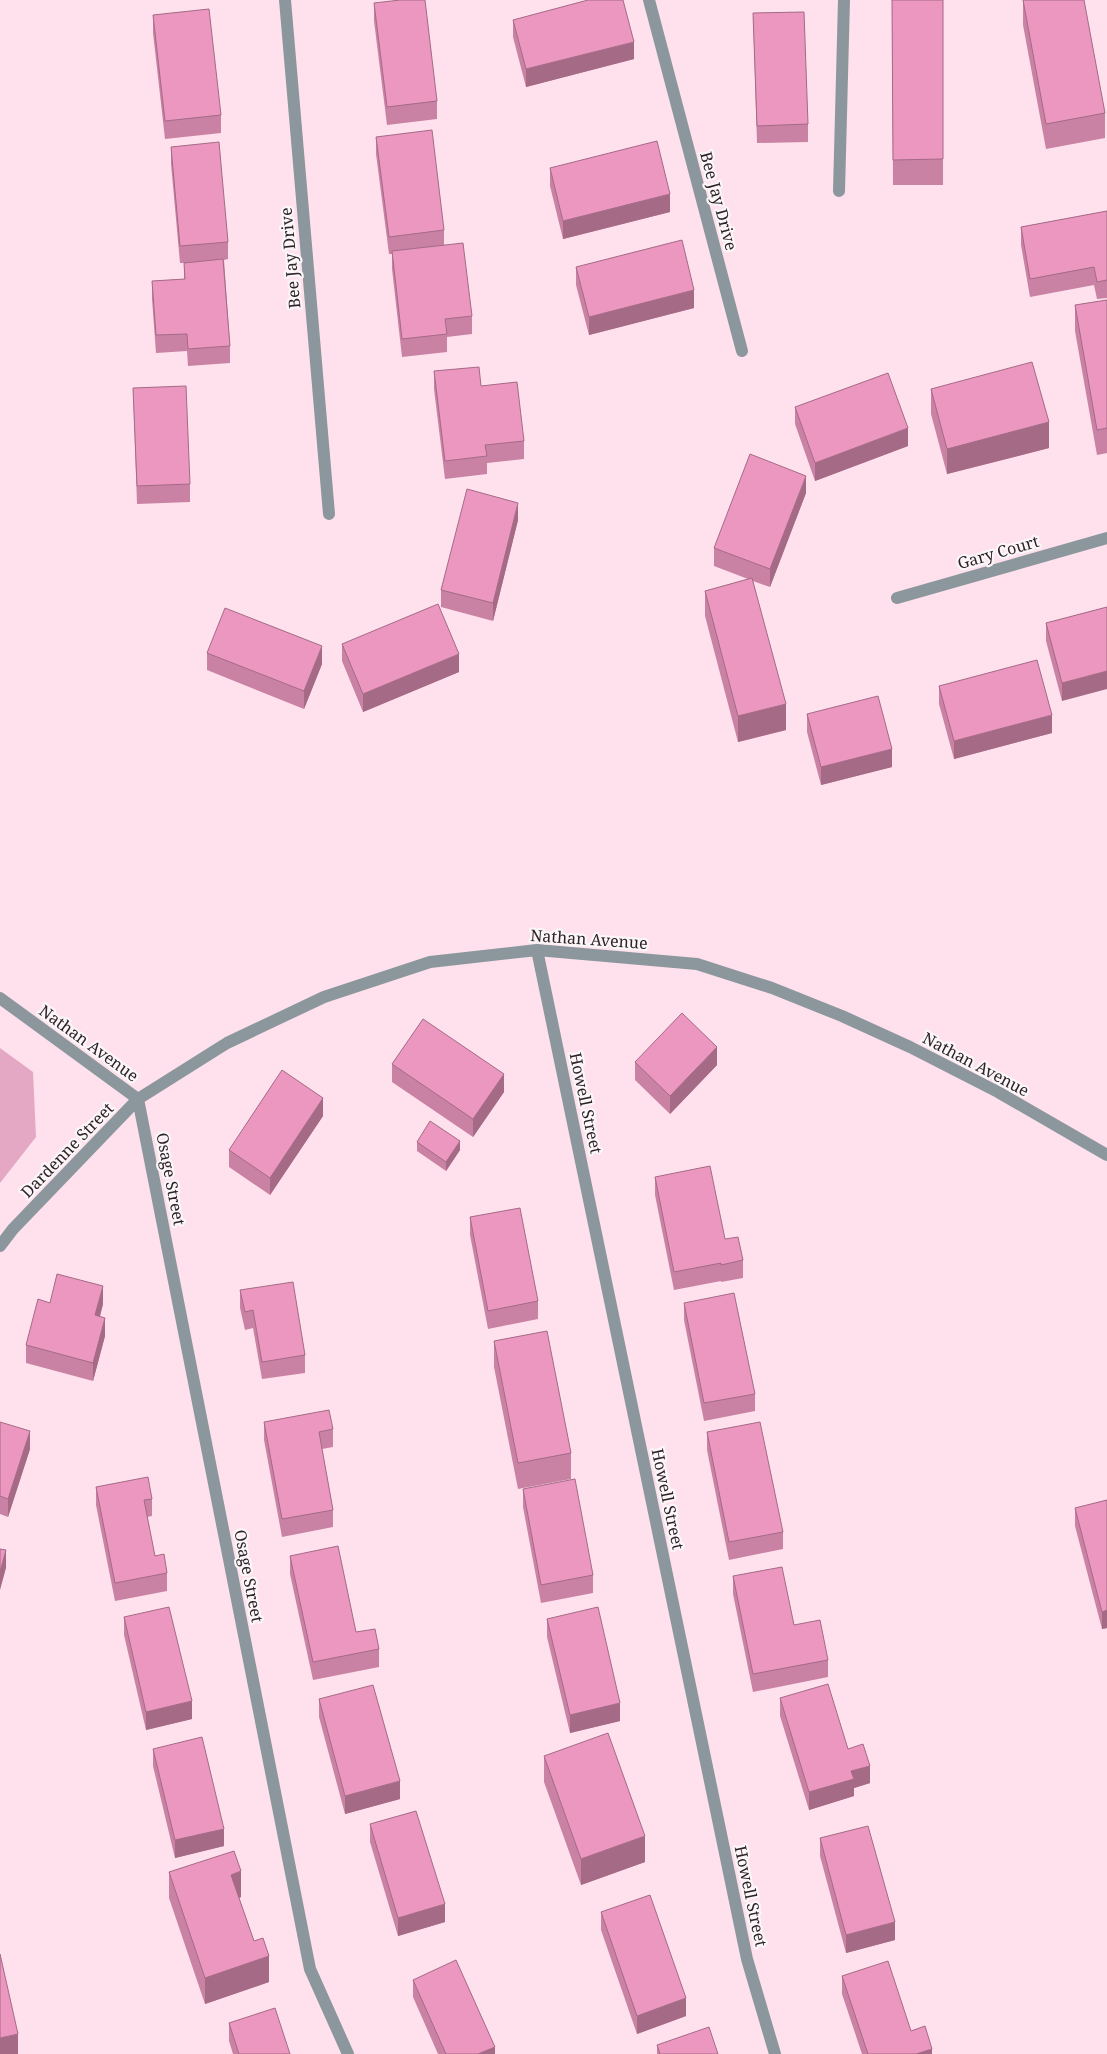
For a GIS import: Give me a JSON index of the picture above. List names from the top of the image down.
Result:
{
  "streets": {
    "street": [
      "Bee Jay Drive",
      "Gary Court",
      "Nathan Avenue",
      "Howell Street",
      "Dardenne Street",
      "Osage Street"
    ]
  },
  "crossings": [
    ["Nathan Avenue", "Howell Street"],
    ["Nathan Avenue", "Dardenne Street"],
    ["Nathan Avenue", "Osage Street"],
    ["Dardenne Street", "Osage Street"]
  ]
}
